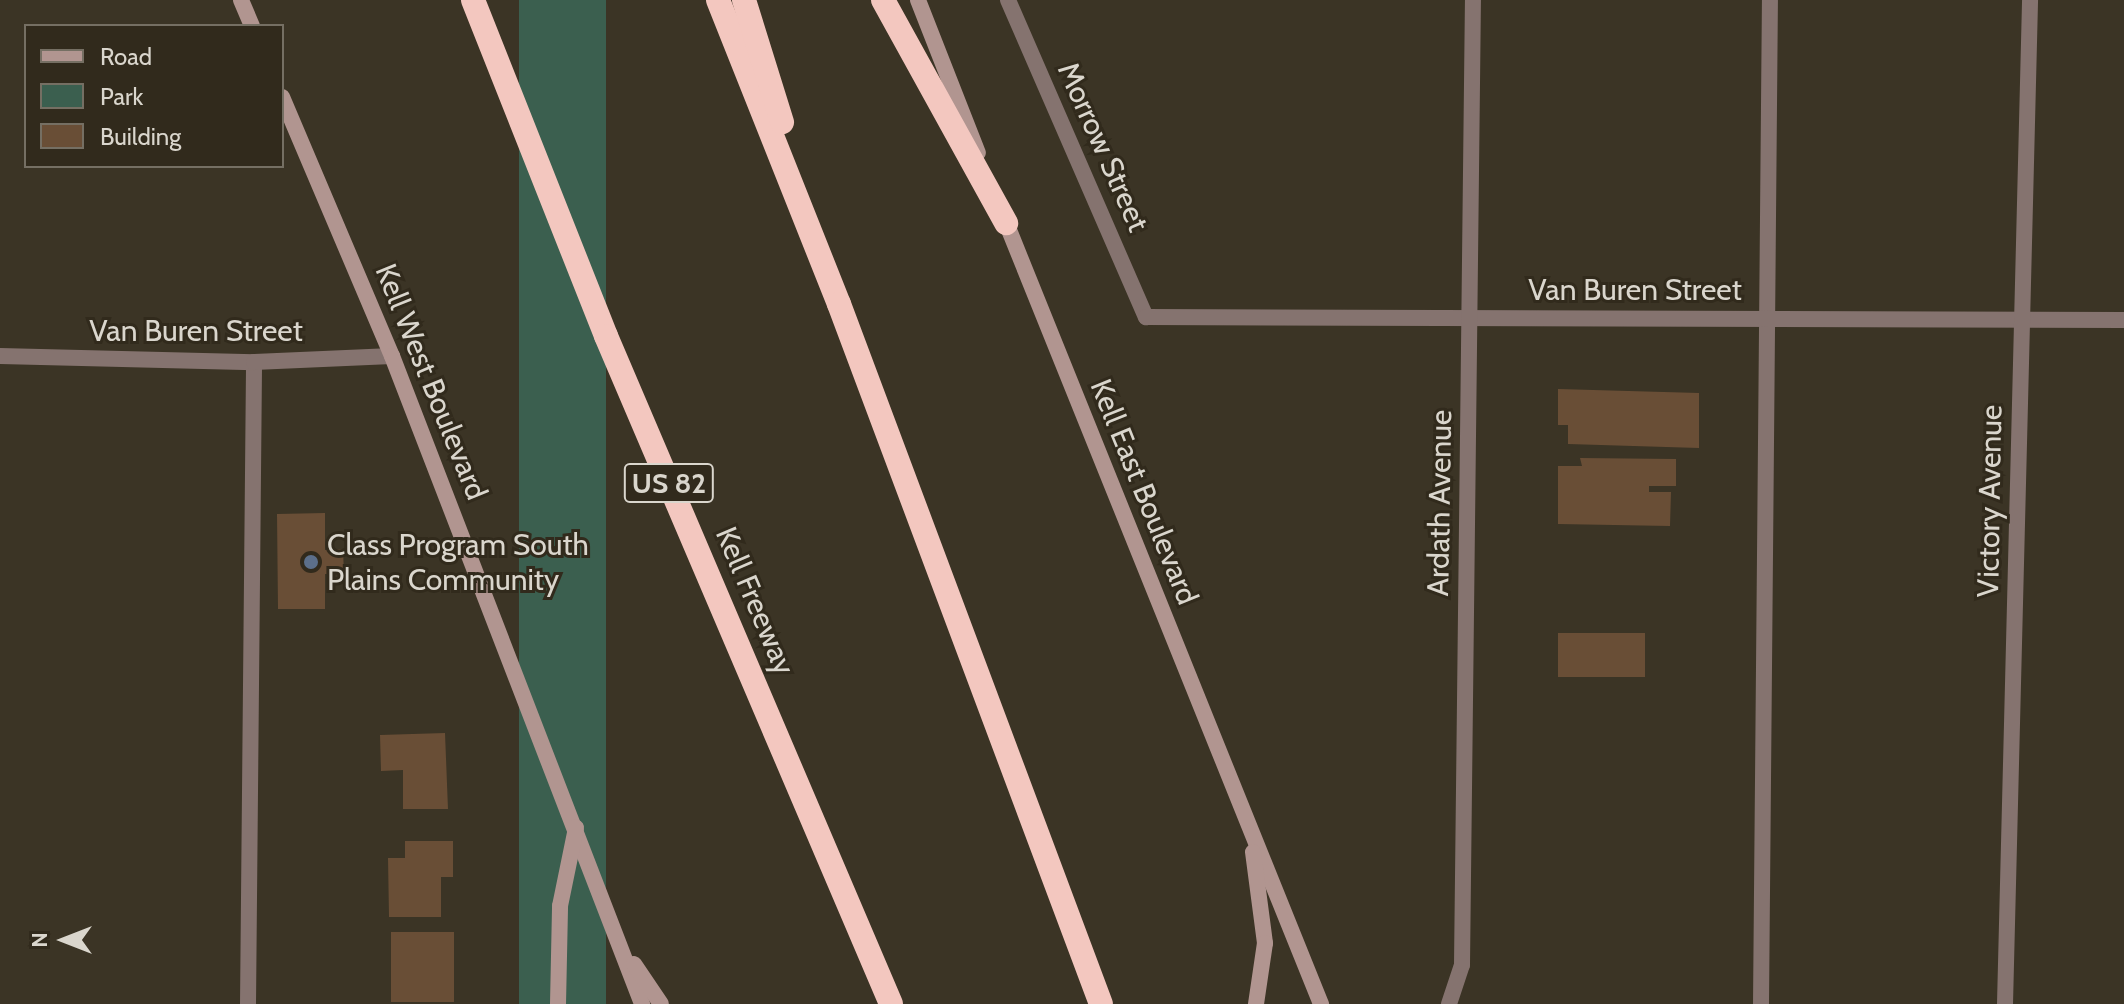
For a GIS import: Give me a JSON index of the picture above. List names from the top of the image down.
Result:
{
  "streets": {
    "highway": ["US 82", "Kell Freeway"],
    "main road": ["Kell West Boulevard", "Kell East Boulevard"],
    "street": [
      "Morrow Street",
      "Van Buren Street",
      "Victory Avenue",
      "Ardath Avenue"
    ]
  },
  "crossings": [
    ["Morrow Street", "Van Buren Street"],
    ["Van Buren Street", "Kell West Boulevard"],
    ["Van Buren Street", "Victory Avenue"],
    ["Van Buren Street", "Ardath Avenue"]
  ],
  "places": ["Class Program South Plains Community"],
  "legend": ["Road", "Park", "Building"],
  "north": "left"
}
